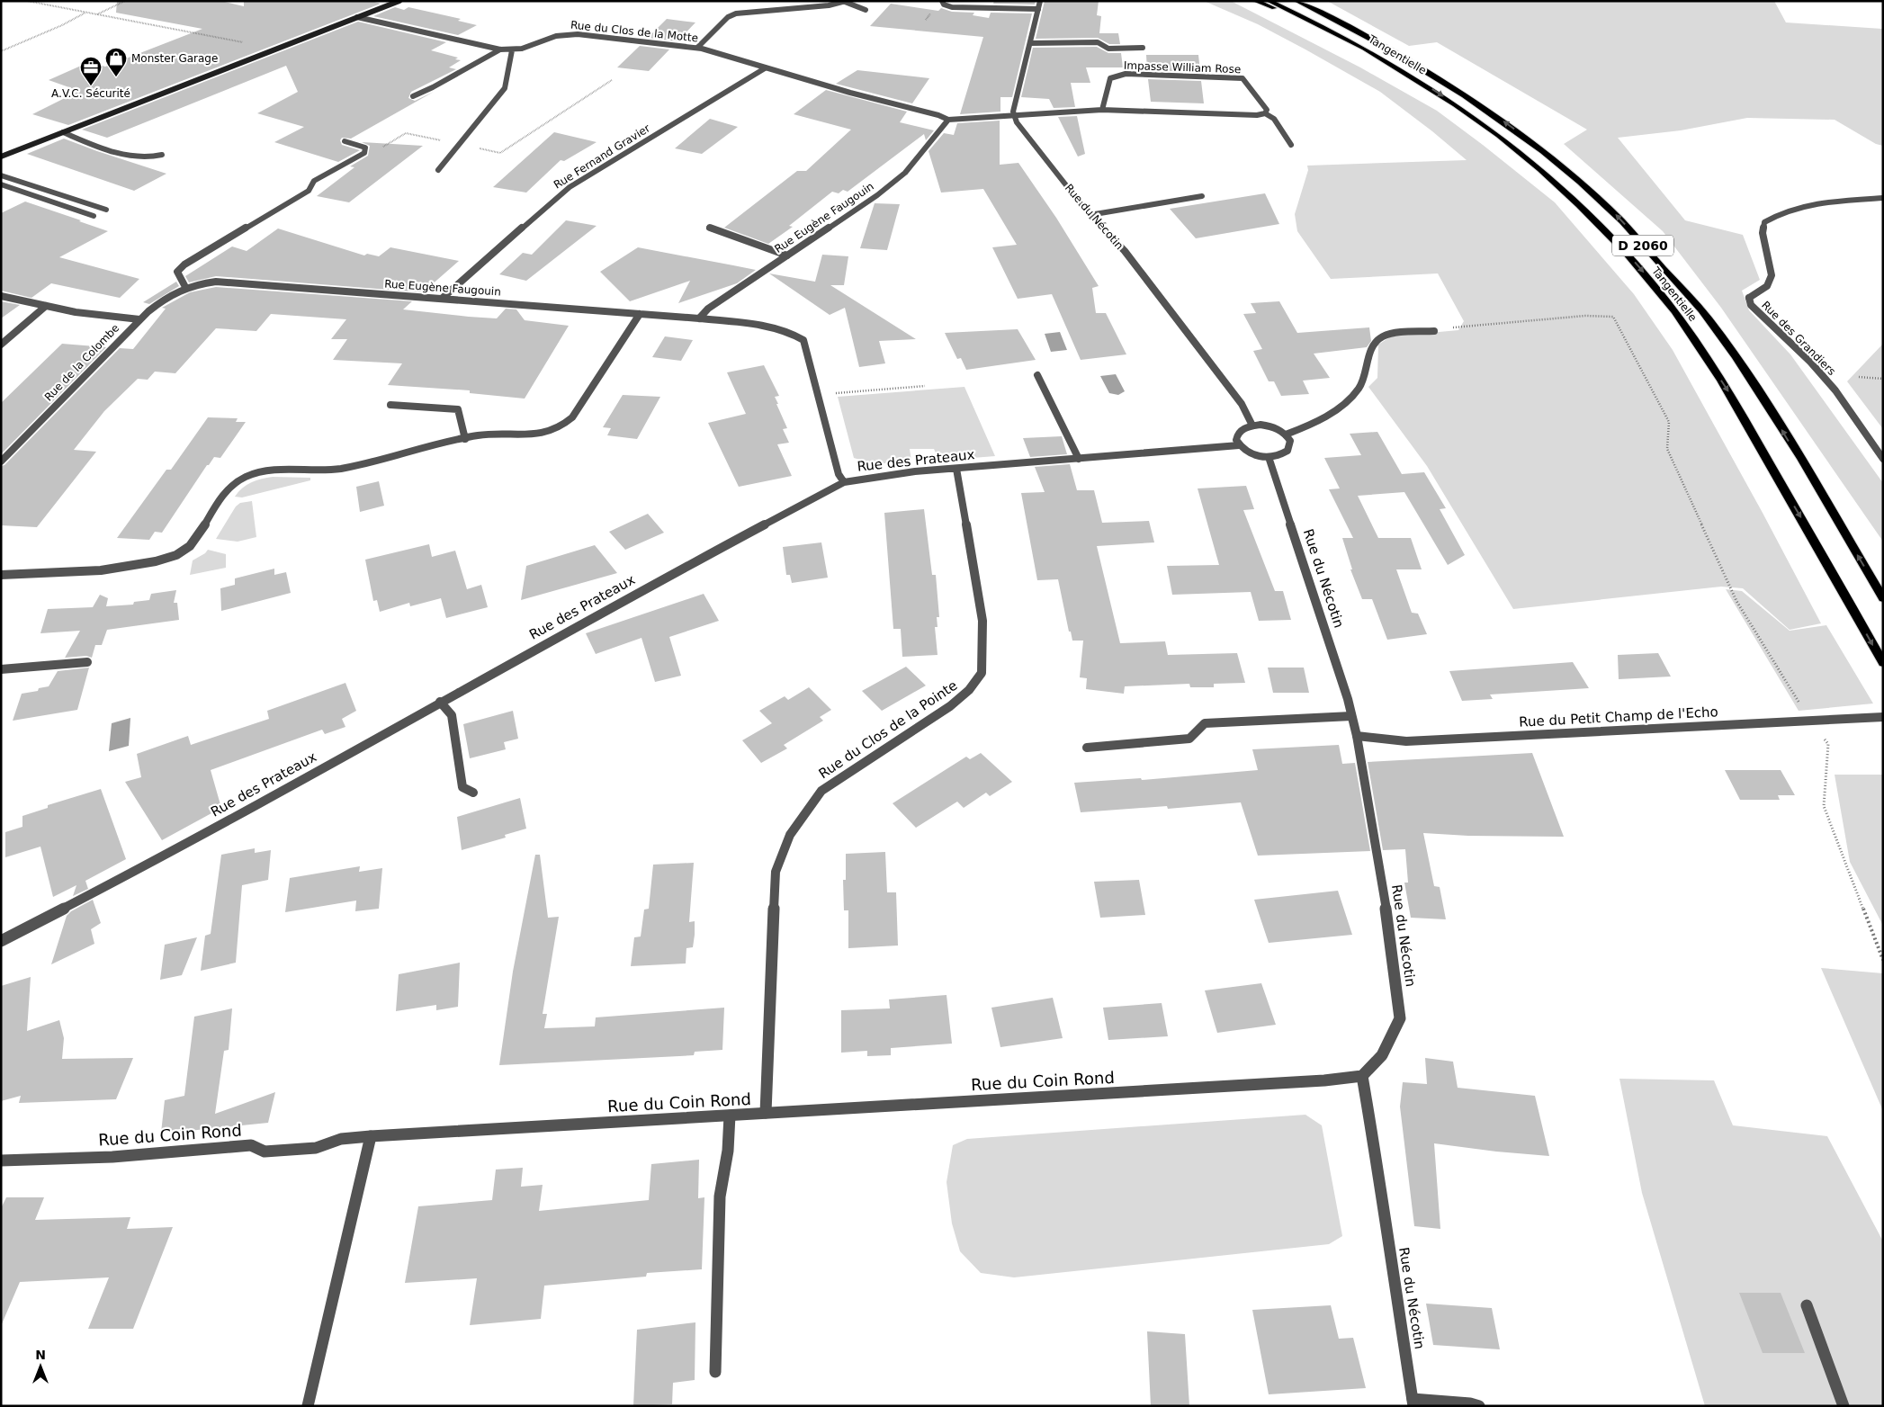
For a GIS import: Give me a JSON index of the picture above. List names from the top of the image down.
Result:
{
  "streets": {
    "main road": ["Tangentielle", "D 2060"],
    "street": [
      "Rue du Clos de la Motte",
      "Impasse William Rose",
      "Rue Fernand Gravier",
      "Rue du Nécotin",
      "Rue Eugène Faugouin",
      "Rue des Grandiers",
      "Rue de la Colombe",
      "Rue des Prateaux",
      "Rue du Petit Champ de l'Echo",
      "Rue du Clos de la Pointe",
      "Rue du Coin Rond"
    ]
  },
  "crossings": [
    ["Rue du Clos de la Motte", "Rue Fernand Gravier"],
    ["Rue du Clos de la Motte", "Rue du Nécotin"],
    ["Rue du Clos de la Motte", "Rue Eugène Faugouin"],
    ["Rue Fernand Gravier", "Rue Eugène Faugouin"],
    ["Rue du Nécotin", "Rue des Prateaux"],
    ["Rue du Nécotin", "Rue du Petit Champ de l'Echo"],
    ["Rue du Nécotin", "Rue du Coin Rond"],
    ["Rue Eugène Faugouin", "Rue de la Colombe"],
    ["Rue Eugène Faugouin", "Rue des Prateaux"],
    ["Rue des Prateaux", "Rue du Clos de la Pointe"],
    ["Rue du Clos de la Pointe", "Rue du Coin Rond"]
  ],
  "places": {
    "shop": ["Monster Garage"],
    "office": ["A.V.C. Sécurité"]
  },
  "north": "top"
}
